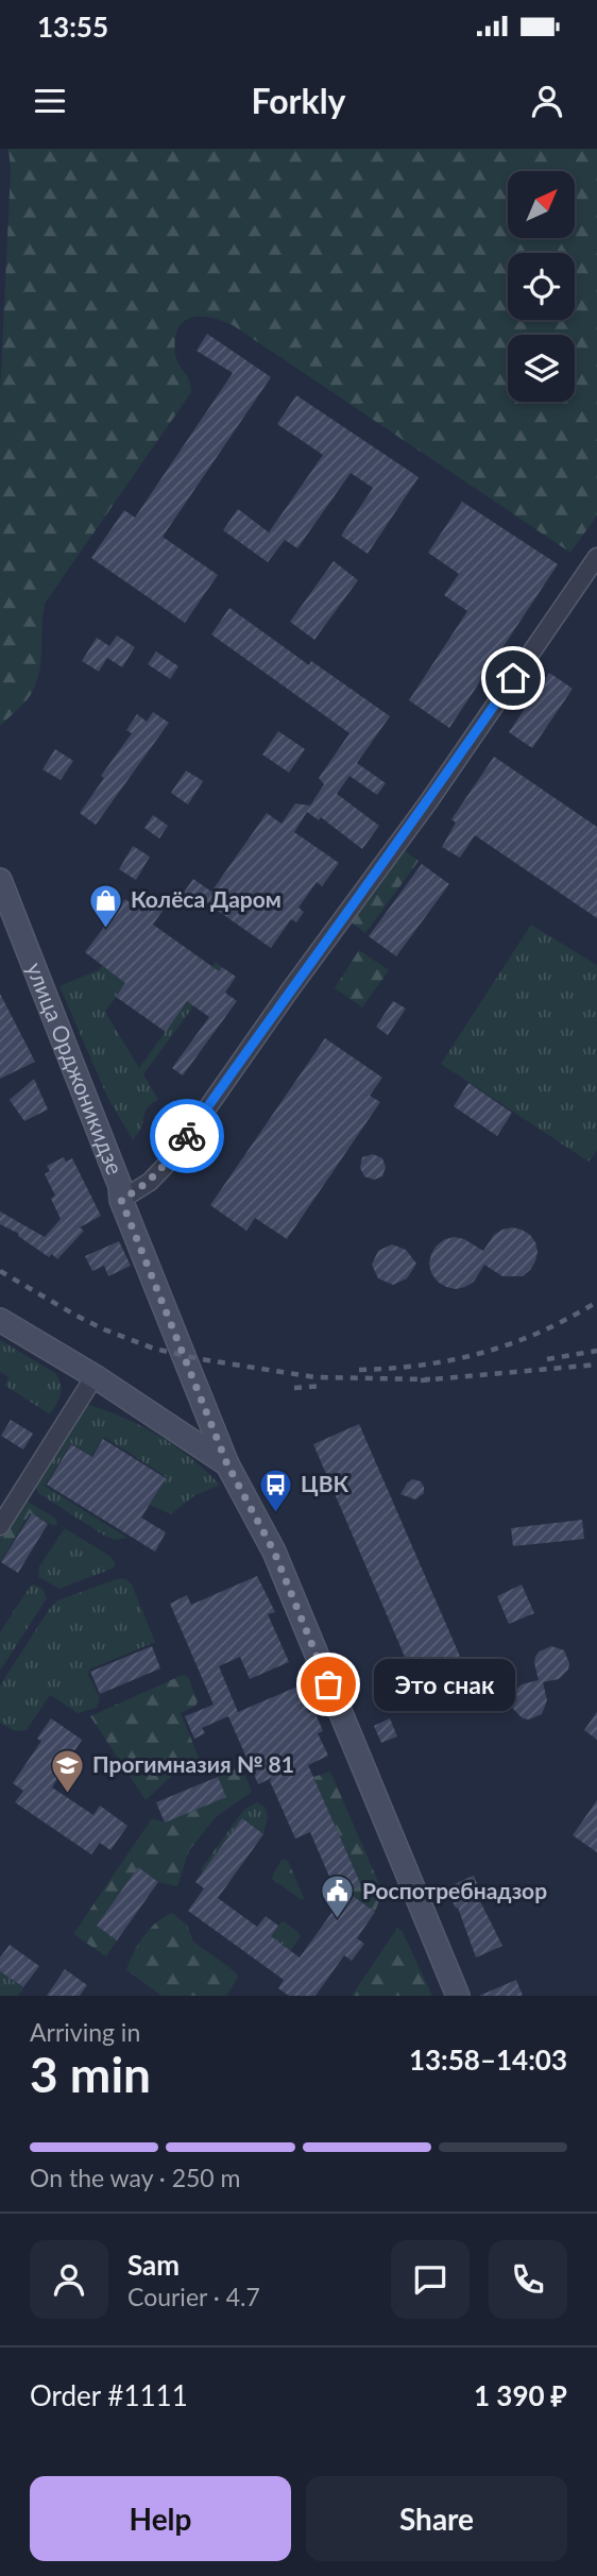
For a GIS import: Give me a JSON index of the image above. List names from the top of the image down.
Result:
{
  "streets": {
    "main road": ["улица Орджоникидзе"]
  },
  "places": {
    "shop": ["Колёса Даром"],
    "bus stop": ["ЦВК"],
    "other": ["Это снак"],
    "school or university": ["Прогимназия № 81"],
    "public building": ["Роспотребнадзор"]
  },
  "north": "top right",
  "page": {
    "status": "13:55",
    "header": "Forkly",
    "bubble": "Это снак",
    "heading": ["3 min", "Arriving in", "13:58–14:03"],
    "panel": [
      "Sam",
      "Courier · 4.7",
      "Order #1111",
      "1 390 ₽"
    ],
    "bar": "On the way · 250 m",
    "buttons": ["Help", "Share"]
  }
}
